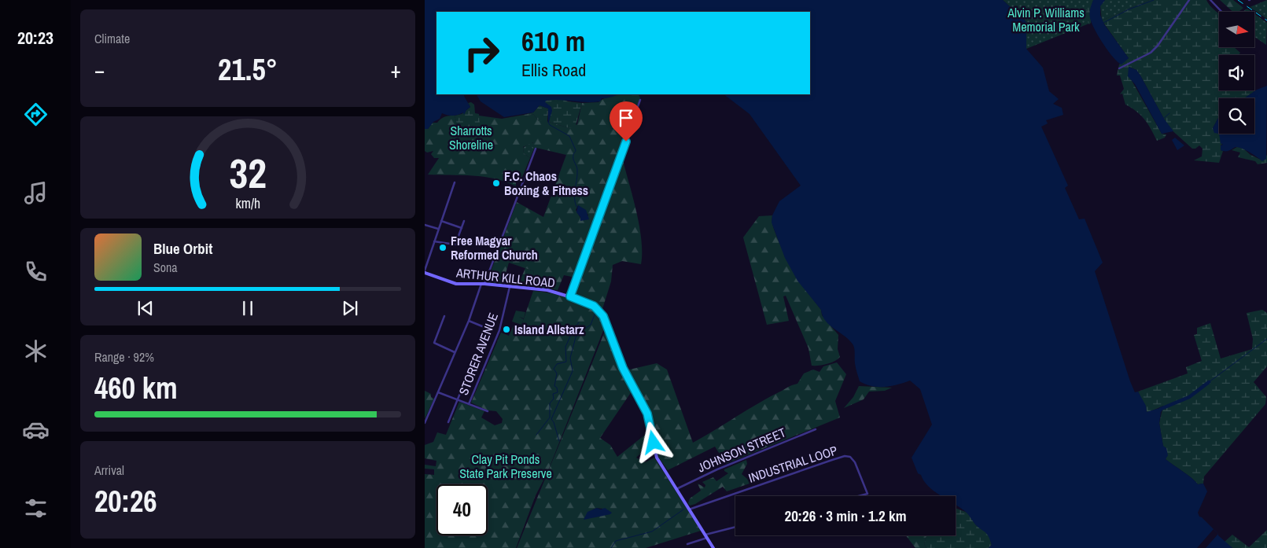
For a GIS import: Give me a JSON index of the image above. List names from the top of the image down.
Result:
{
  "streets": {
    "street": [
      "ARTHUR KILL ROAD",
      "STORER AVENUE",
      "JOHNSON STREET",
      "INDUSTRIAL LOOP"
    ]
  },
  "crossings": [
    ["ARTHUR KILL ROAD", "STORER AVENUE"],
    ["ARTHUR KILL ROAD", "JOHNSON STREET"],
    ["ARTHUR KILL ROAD", "INDUSTRIAL LOOP"]
  ],
  "parks": ["Alvin P. Williams Memorial Park", "Sharrotts Shoreline", "Clay Pit Ponds State Park Preserve"],
  "places": ["F.C. Chaos Boxing & Fitness", "Free Magyar Reformed Church", "Island Allstarz"],
  "north": "right",
  "page": {
    "tabs": "20:23",
    "tile": [
      "Climate",
      ["Range · 92%", "460 km"],
      ["Arrival", "20:26"]
    ],
    "turn": ["610 m", "Ellis Road"],
    "heat": ["−", "21.5°", "+"],
    "song": ["Blue Orbit", "Sona"],
    "limit": "40",
    "trip": "20:26 · 3 min · 1.2 km",
    "gauge": ["32", "km/h"]
  }
}
